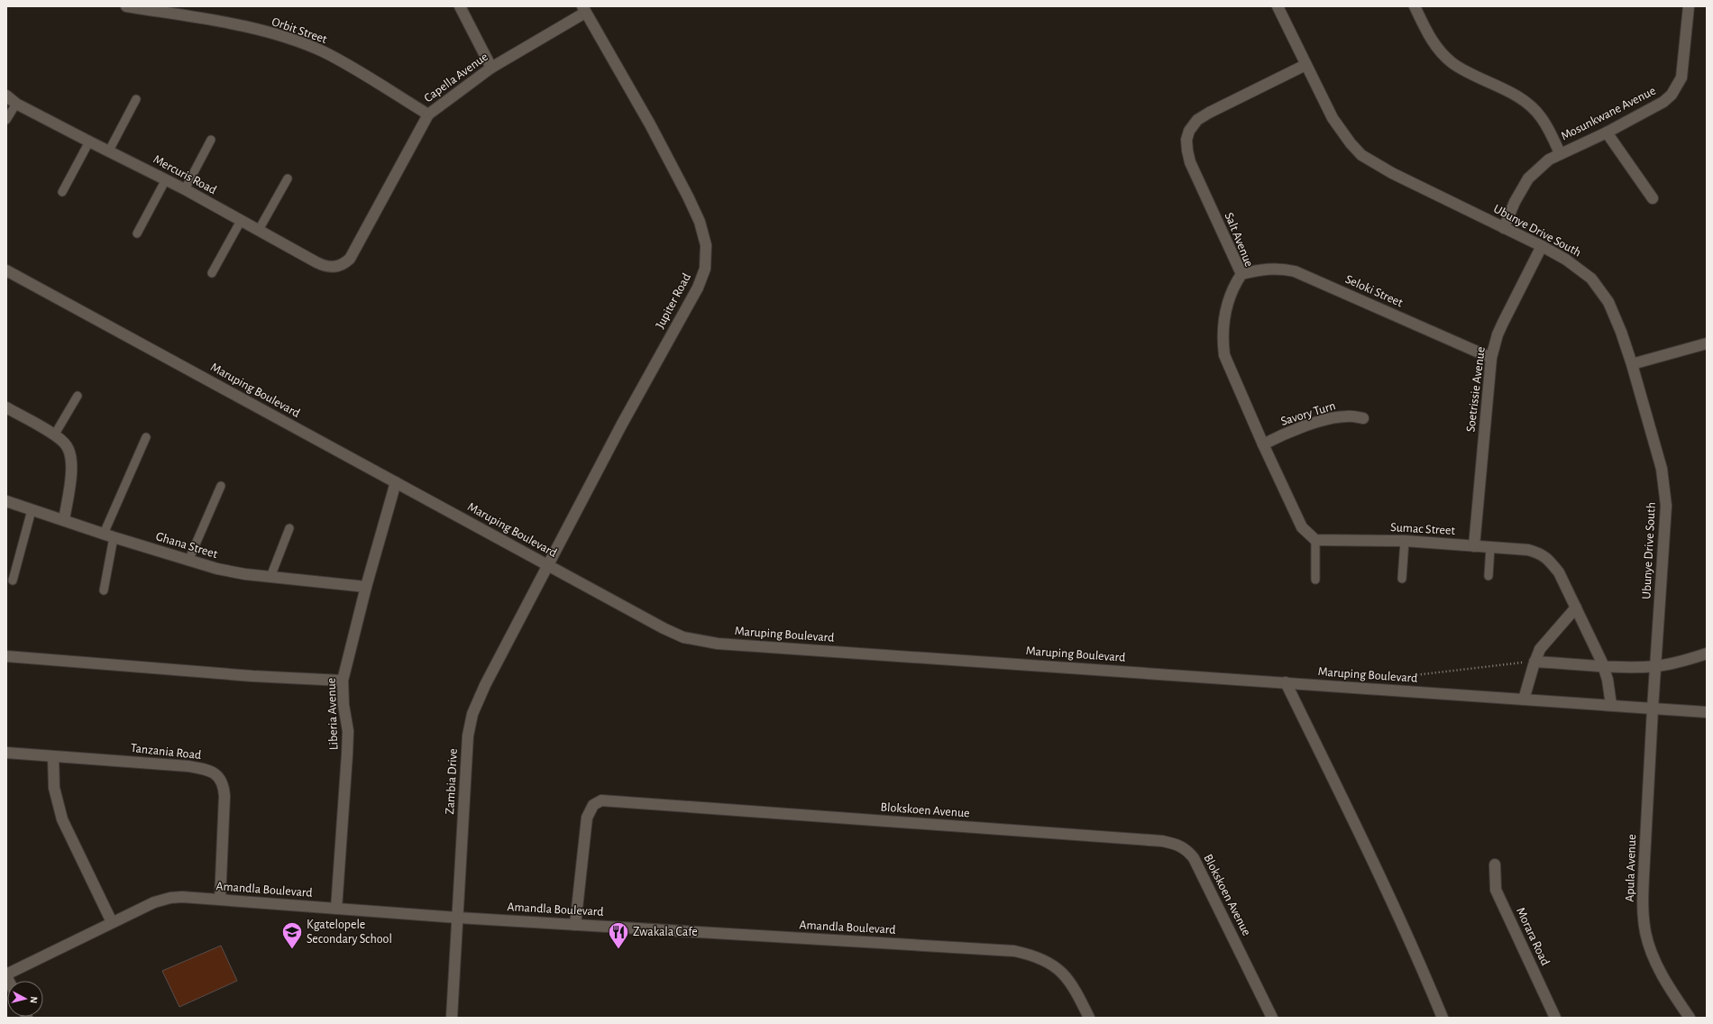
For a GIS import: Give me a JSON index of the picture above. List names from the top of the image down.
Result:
{
  "streets": {
    "street": [
      "Orbit Street",
      "Capella Avenue",
      "Mosunkwane Avenue",
      "Mercuris Road",
      "Ubunye Drive South",
      "Salt Avenue",
      "Seloki Street",
      "Jupiter Road",
      "Soetrissie Avenue",
      "Maruping Boulevard",
      "Savory Turn",
      "Sumac Street",
      "Ghana Street",
      "Liberia Avenue",
      "Tanzania Road",
      "Zambia Drive",
      "Blokskoen Avenue",
      "Apula Avenue",
      "Amandla Boulevard",
      "Morara Road"
    ]
  },
  "crossings": [
    ["Orbit Street", "Capella Avenue"],
    ["Capella Avenue", "Mercuris Road"],
    ["Capella Avenue", "Jupiter Road"],
    ["Mosunkwane Avenue", "Ubunye Drive South"],
    ["Ubunye Drive South", "Salt Avenue"],
    ["Ubunye Drive South", "Soetrissie Avenue"],
    ["Ubunye Drive South", "Maruping Boulevard"],
    ["Ubunye Drive South", "Apula Avenue"],
    ["Salt Avenue", "Seloki Street"],
    ["Salt Avenue", "Savory Turn"],
    ["Salt Avenue", "Sumac Street"],
    ["Seloki Street", "Soetrissie Avenue"],
    ["Jupiter Road", "Maruping Boulevard"],
    ["Jupiter Road", "Zambia Drive"],
    ["Soetrissie Avenue", "Sumac Street"],
    ["Maruping Boulevard", "Sumac Street"],
    ["Maruping Boulevard", "Liberia Avenue"],
    ["Maruping Boulevard", "Zambia Drive"],
    ["Maruping Boulevard", "Apula Avenue"],
    ["Ghana Street", "Liberia Avenue"],
    ["Liberia Avenue", "Amandla Boulevard"],
    ["Tanzania Road", "Amandla Boulevard"],
    ["Zambia Drive", "Amandla Boulevard"],
    ["Blokskoen Avenue", "Amandla Boulevard"]
  ],
  "places": {
    "school or university": ["Kgatelopele Secondary School"],
    "restaurant": ["Zwakala Cafe"]
  },
  "north": "right"
}
